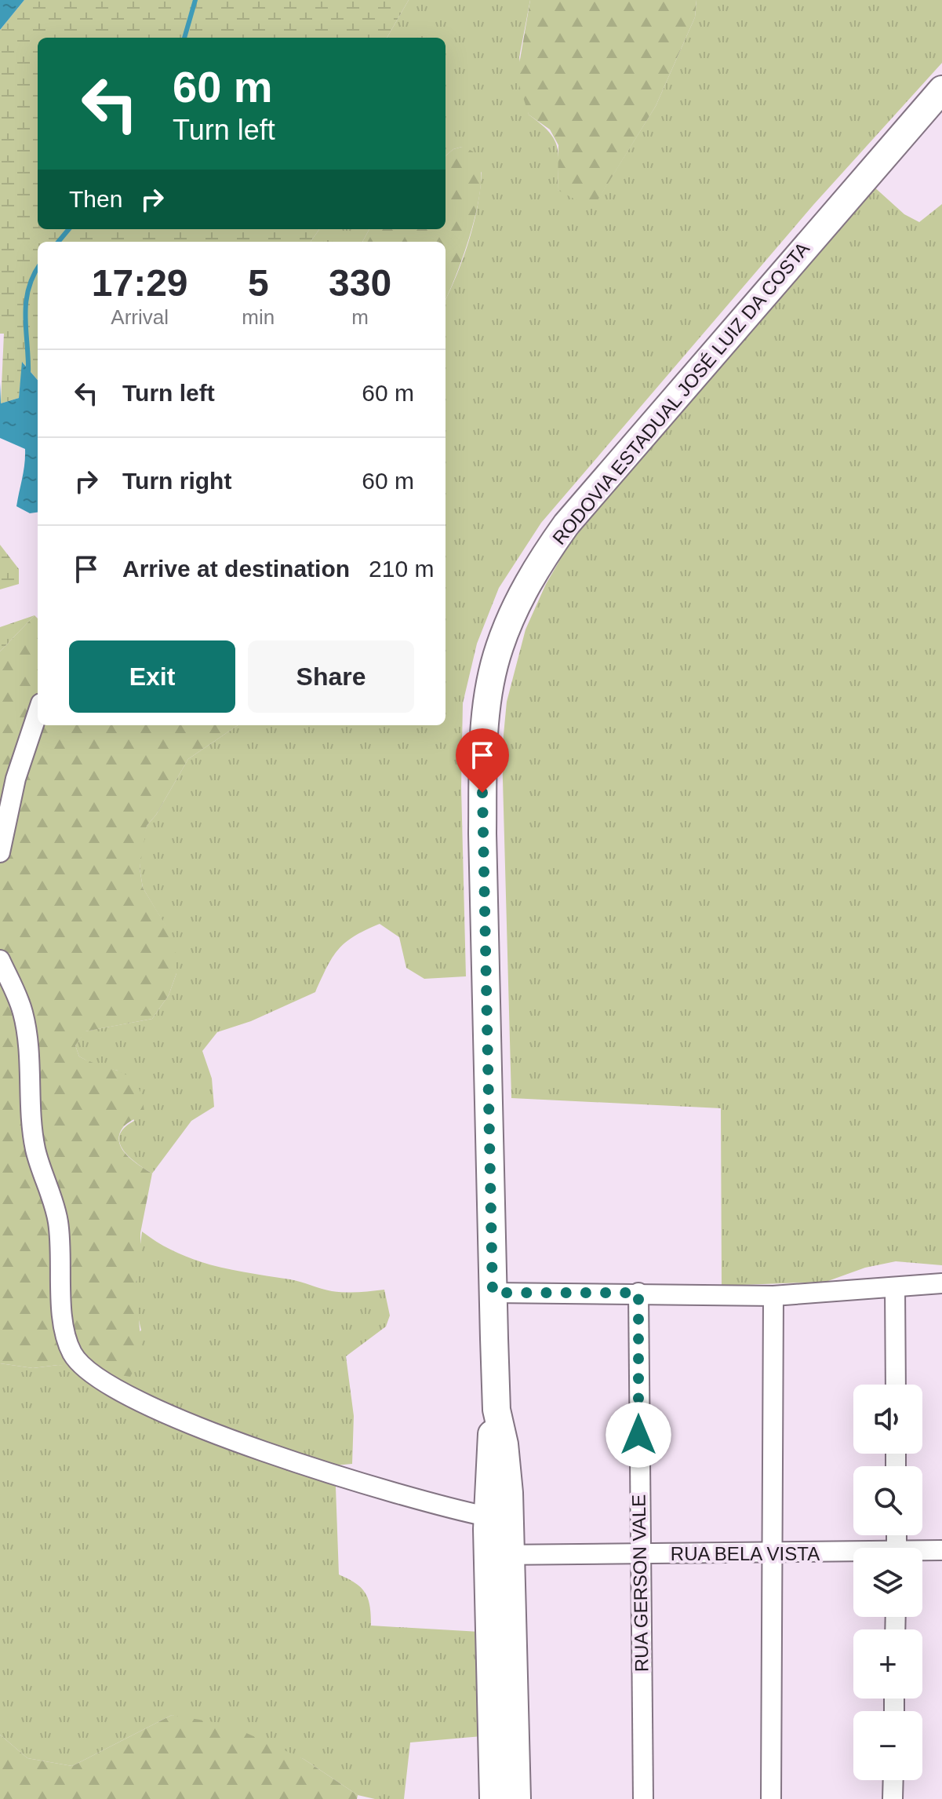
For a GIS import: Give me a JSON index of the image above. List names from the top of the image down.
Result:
{
  "streets": {
    "main road": ["RODOVIA ESTADUAL JOSÉ LUIZ DA COSTA"],
    "street": ["RUA BELA VISTA", "RUA GERSON VALE"]
  },
  "crossings": [
    ["RUA BELA VISTA", "RUA GERSON VALE"]
  ],
  "page": {
    "turn": ["60 m", "Turn left"],
    "then": "Then",
    "eta": [
      "17:29",
      "Arrival",
      "5",
      "min",
      "330",
      "m"
    ],
    "list": [
      {
        "name": "Turn left",
        "value": "60 m"
      },
      {
        "name": "Turn right",
        "value": "60 m"
      },
      {
        "name": "Arrive at destination",
        "value": "210 m"
      }
    ],
    "buttons": ["Exit", "Share"],
    "map_buttons": ["+", "−"]
  }
}
